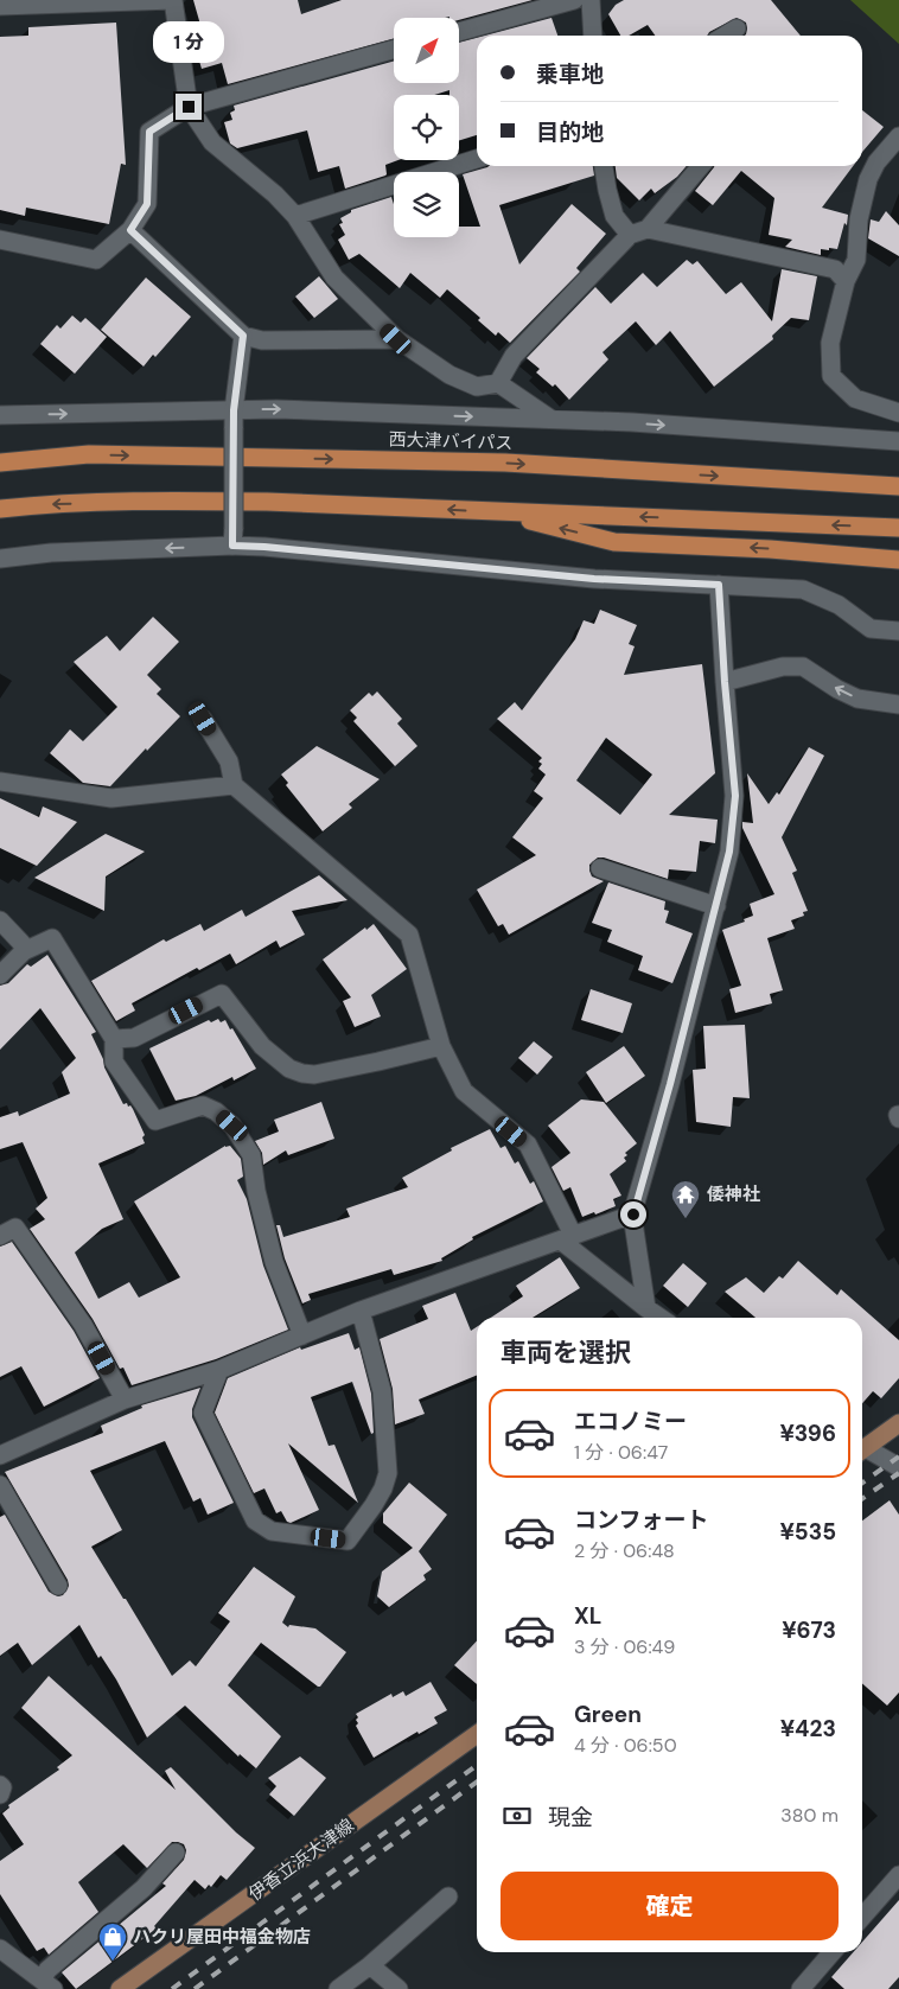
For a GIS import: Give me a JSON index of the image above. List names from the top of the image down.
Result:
{
  "streets": {
    "highway": ["西大津バイパス"],
    "main road": ["伊香立浜大津線"]
  },
  "places": {
    "temple": ["倭神社"],
    "shop": ["ハクリ屋田中福金物店"]
  },
  "north": "top right",
  "page": {
    "bubble": "1 分",
    "banner": ["乗車地", "目的地"],
    "heading": "車両を選択",
    "list": [
      {
        "name": "エコノミー",
        "note": "1 分 · 06:47",
        "value": "¥396"
      },
      {
        "name": "コンフォート",
        "note": "2 分 · 06:48",
        "value": "¥535"
      },
      {
        "name": "XL",
        "note": "3 分 · 06:49",
        "value": "¥673"
      },
      {
        "name": "Green",
        "note": "4 分 · 06:50",
        "value": "¥423"
      }
    ],
    "pay": ["現金", "380 m"],
    "buttons": "確定"
  }
}
